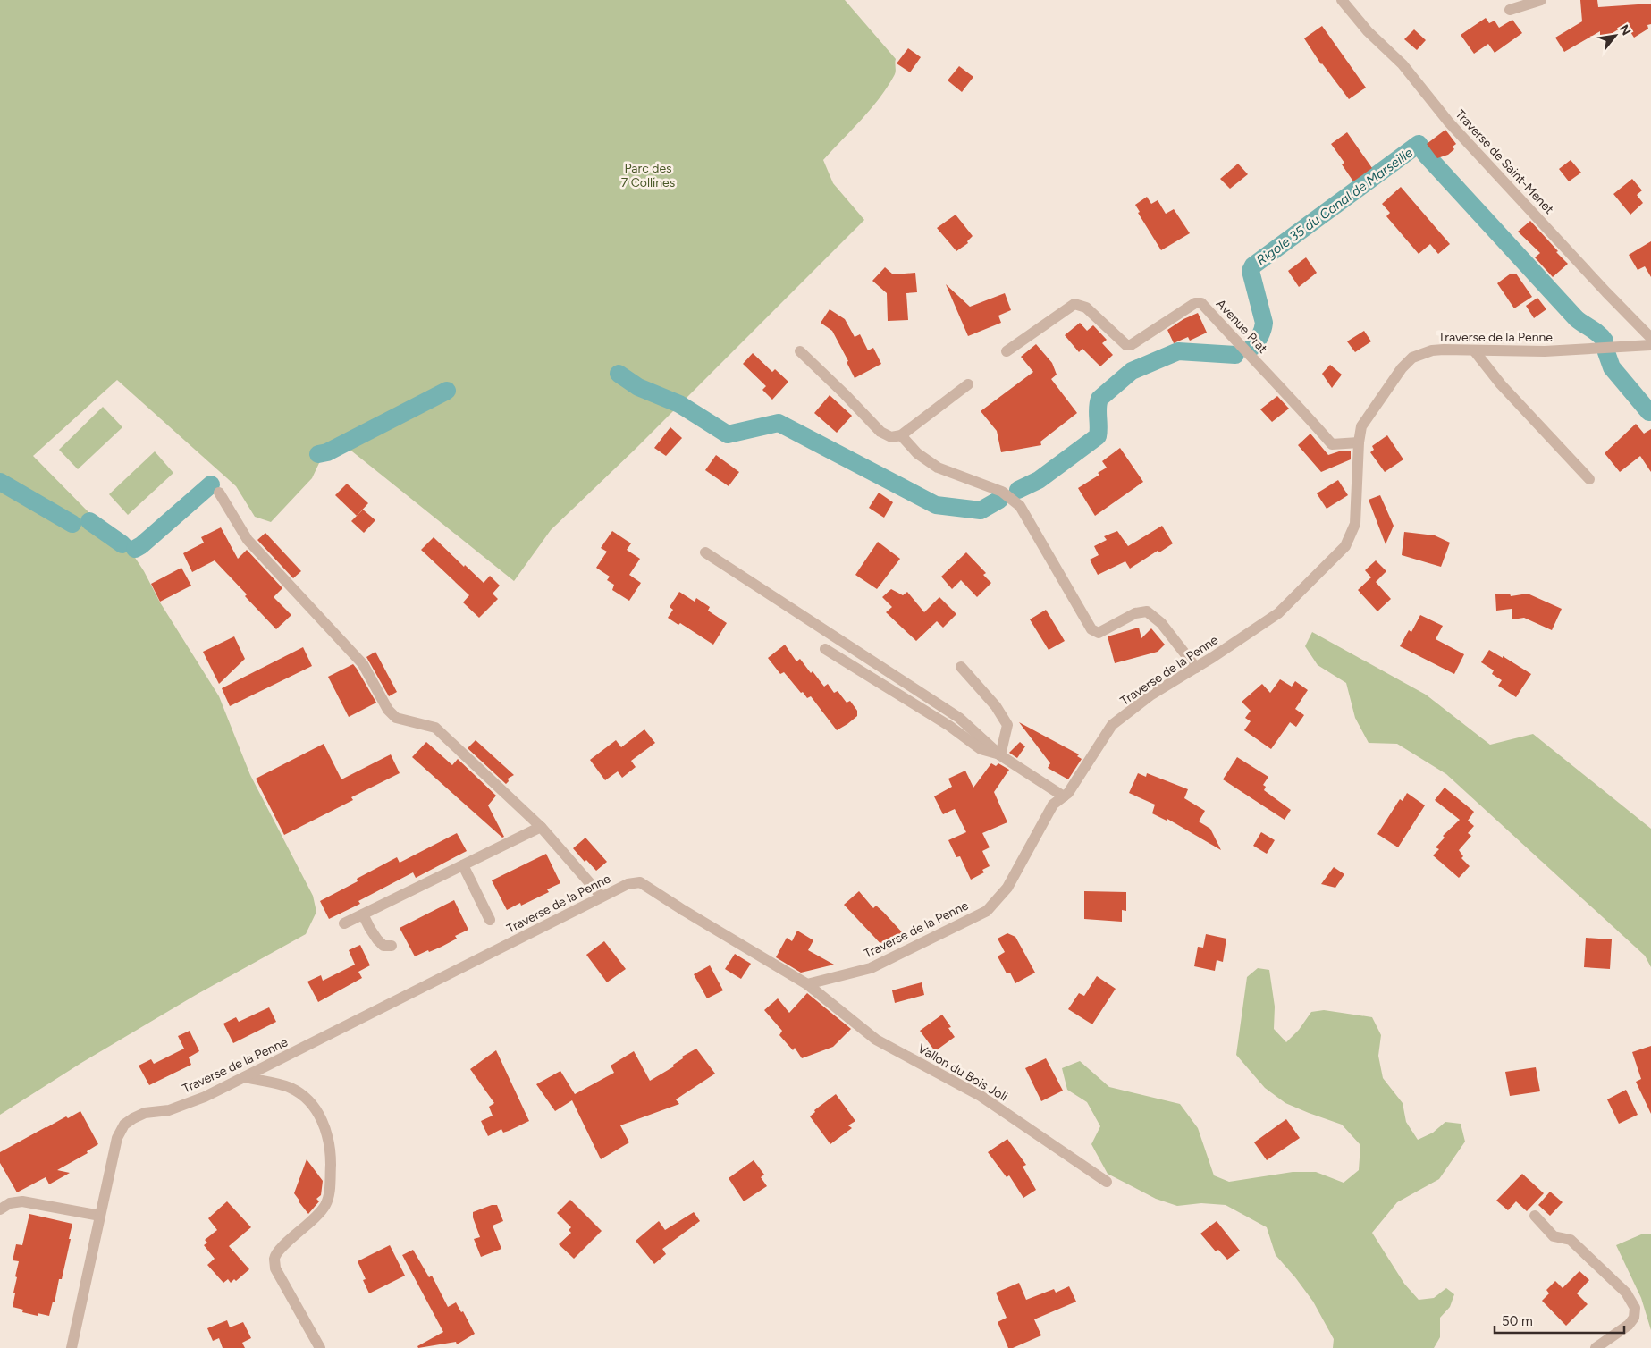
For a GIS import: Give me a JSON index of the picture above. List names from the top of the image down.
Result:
{
  "streets": {
    "street": [
      "Traverse de Saint-Menet",
      "Avenue Prat",
      "Traverse de la Penne",
      "Vallon du Bois Joli"
    ]
  },
  "crossings": [
    ["Avenue Prat", "Traverse de la Penne"],
    ["Traverse de la Penne", "Vallon du Bois Joli"]
  ],
  "water": ["Rigole 35 du Canal de Marseille"],
  "parks": ["Parc des 7 Collines"],
  "scale_bar": "50 m",
  "north": "top right"
}
